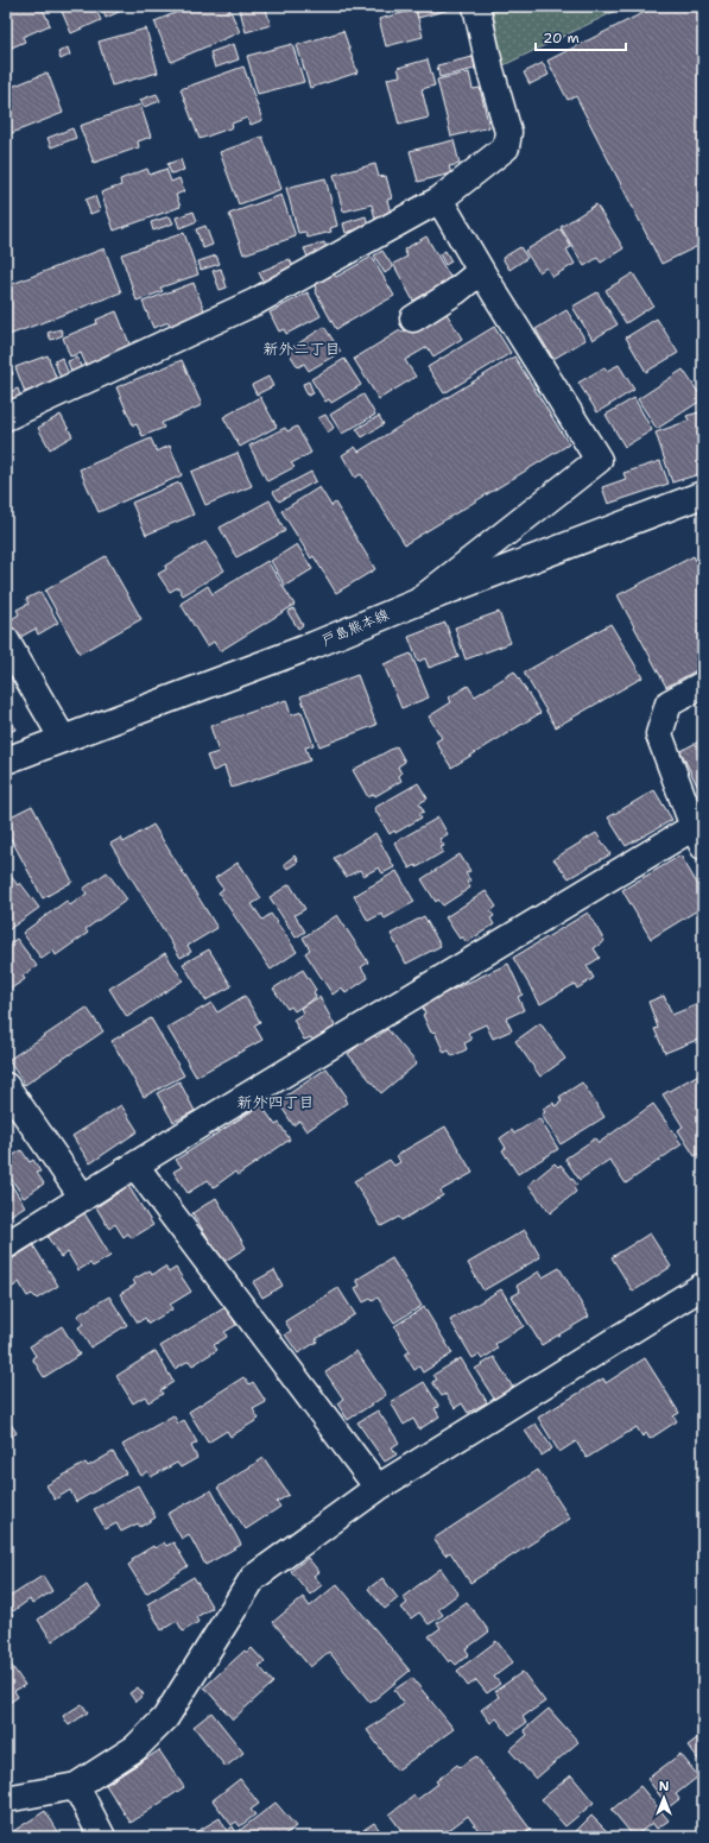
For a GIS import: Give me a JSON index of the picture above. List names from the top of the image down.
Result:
{
  "streets": {
    "street": ["戸島熊本線"]
  },
  "districts": ["新外二丁目", "新外四丁目"],
  "scale_bar": "20 m",
  "north": "top"
}
